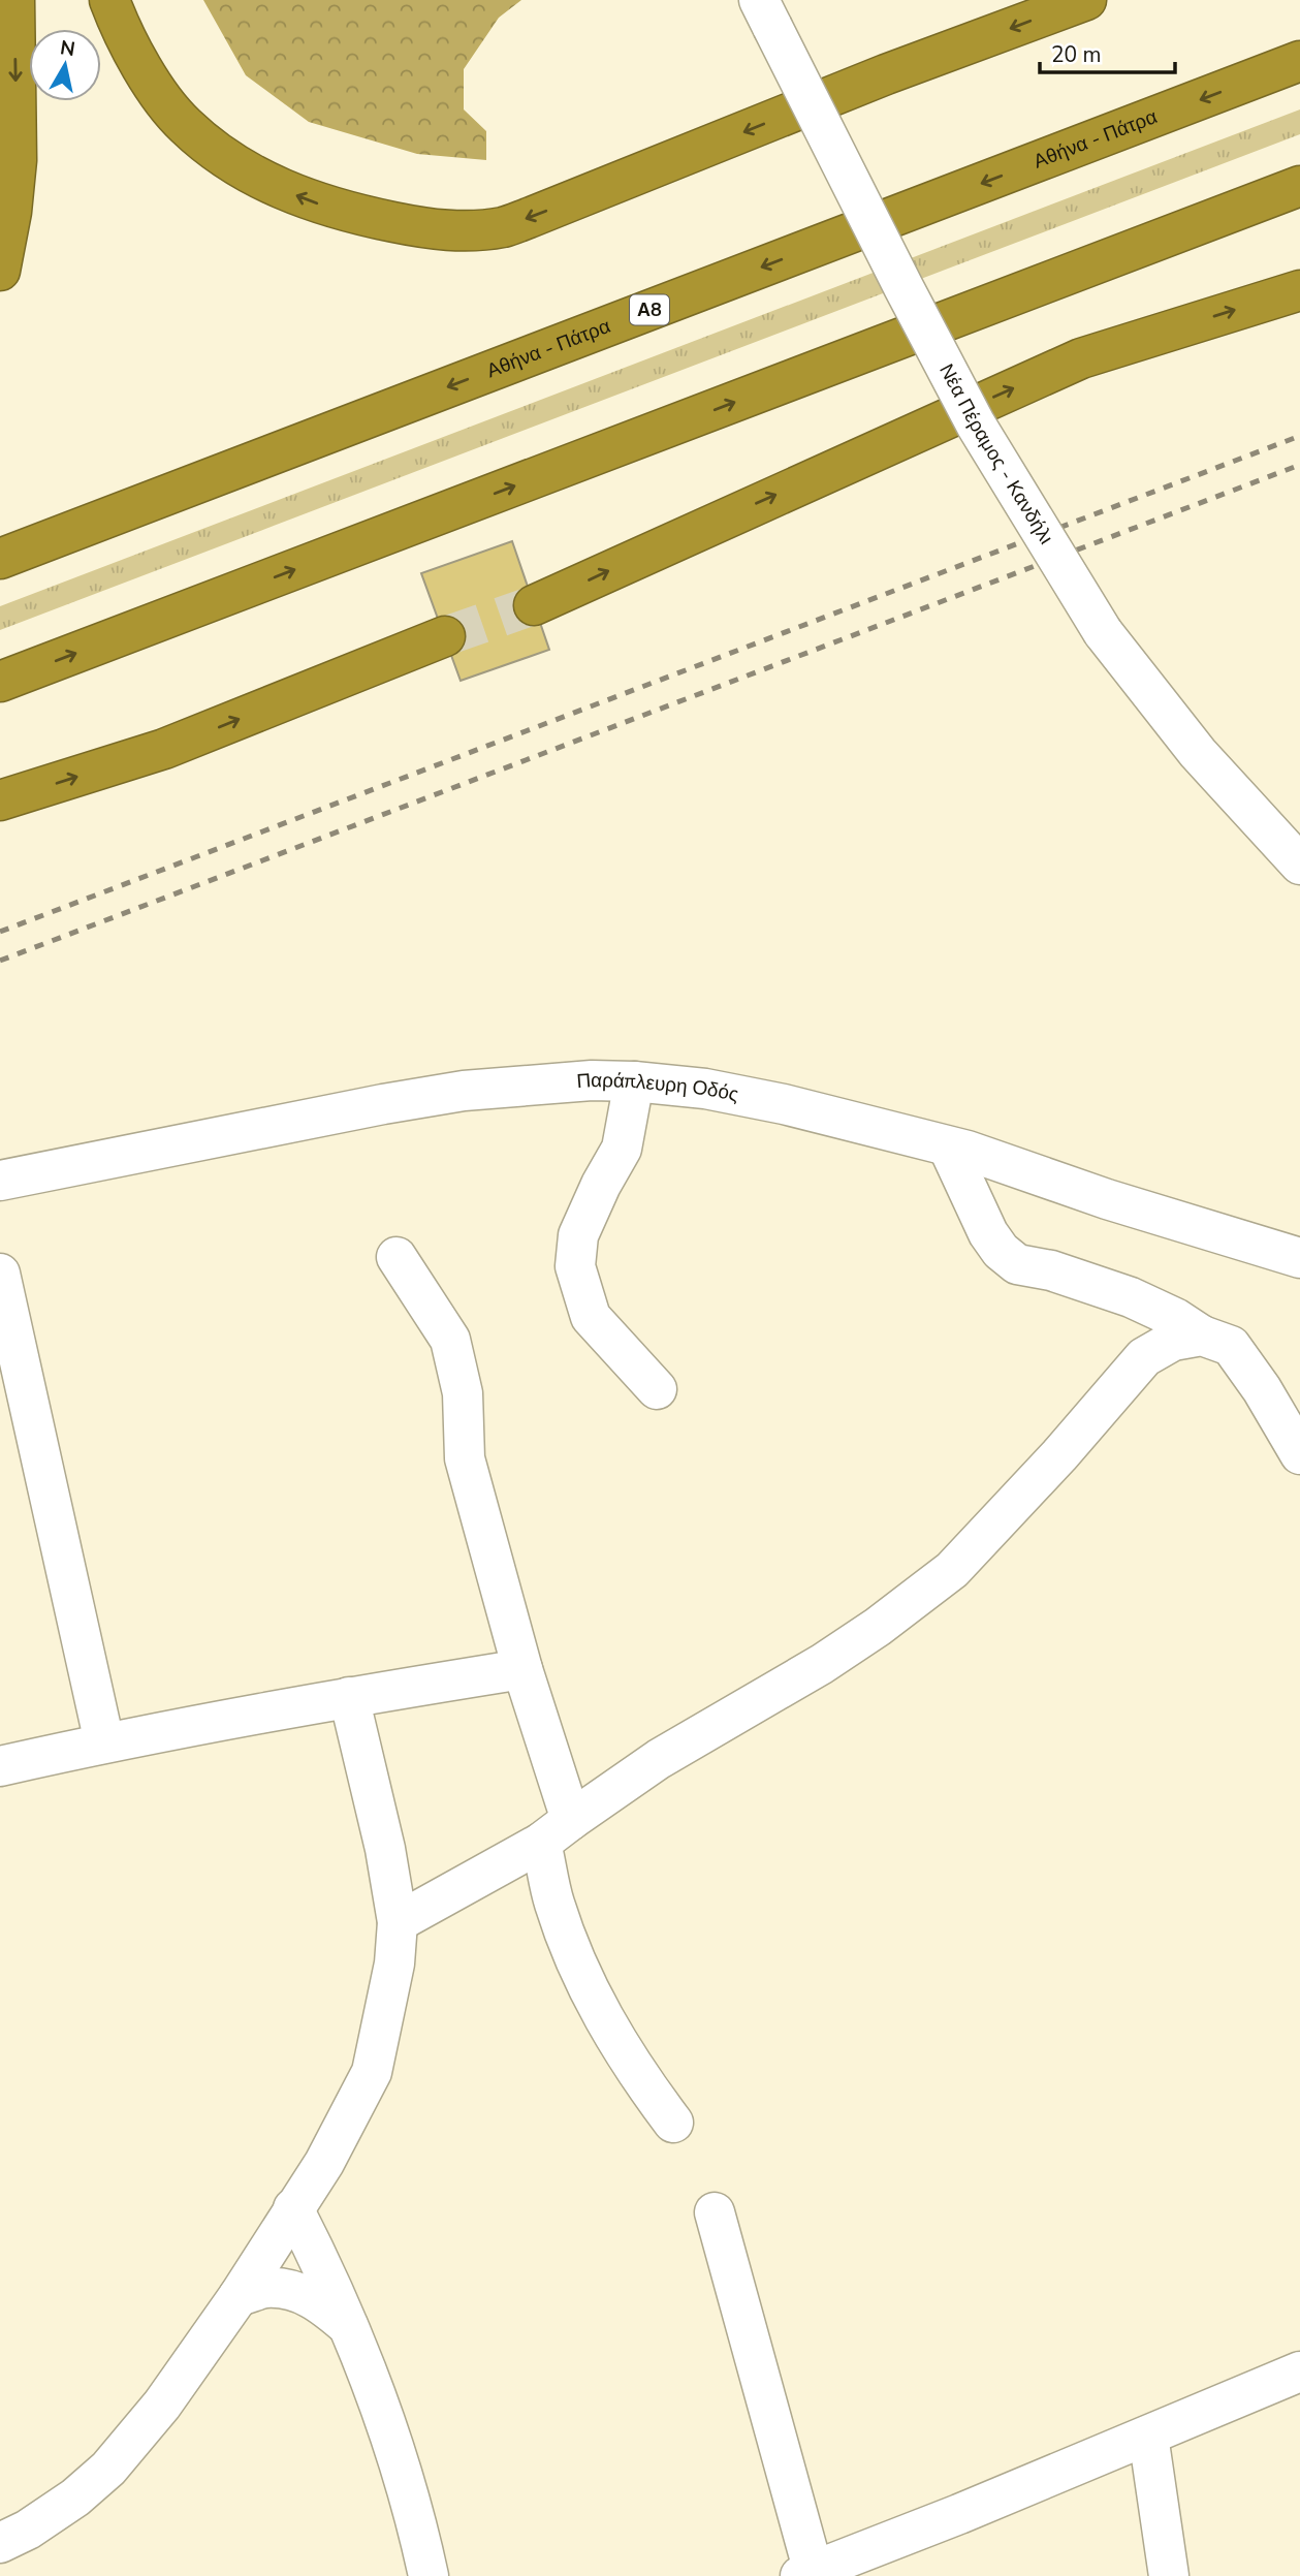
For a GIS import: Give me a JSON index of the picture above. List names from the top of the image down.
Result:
{
  "streets": {
    "highway": ["Αθήνα - Πάτρα", "Α8"],
    "street": ["Νέα Πέραμος - Κανδήλι", "Παράπλευρη Οδός"]
  },
  "scale_bar": "20 m",
  "north": "top"
}
